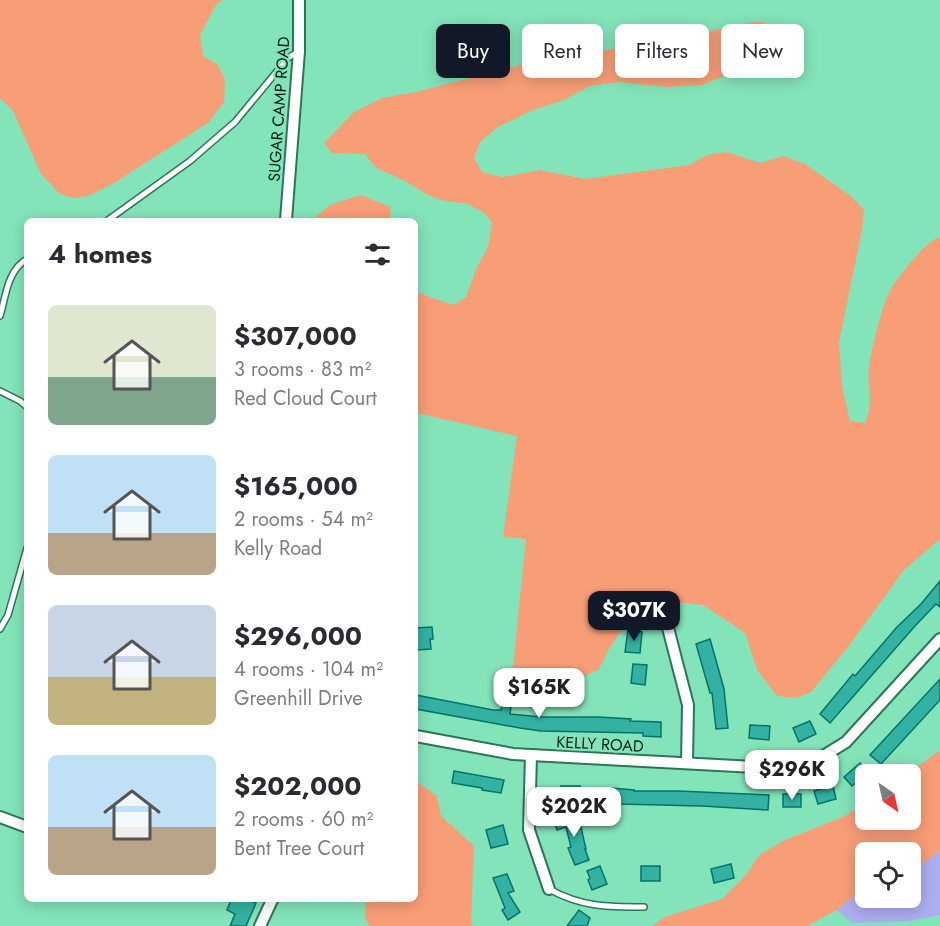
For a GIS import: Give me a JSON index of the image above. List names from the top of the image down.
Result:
{
  "streets": {
    "street": ["SUGAR CAMP ROAD", "KELLY ROAD"]
  },
  "north": "bottom right",
  "page": {
    "chip": [
      "Buy",
      "Rent",
      "Filters",
      "New"
    ],
    "heading": "4 homes",
    "list": [
      {
        "name": "$307,000",
        "note": "3 rooms · 83 m² · Red Cloud Court"
      },
      {
        "name": "$165,000",
        "note": "2 rooms · 54 m² · Kelly Road"
      },
      {
        "name": "$296,000",
        "note": "4 rooms · 104 m² · Greenhill Drive"
      },
      {
        "name": "$202,000",
        "note": "2 rooms · 60 m² · Bent Tree Court"
      }
    ],
    "price": [
      "$307K",
      "$165K",
      "$296K",
      "$202K"
    ]
  }
}
